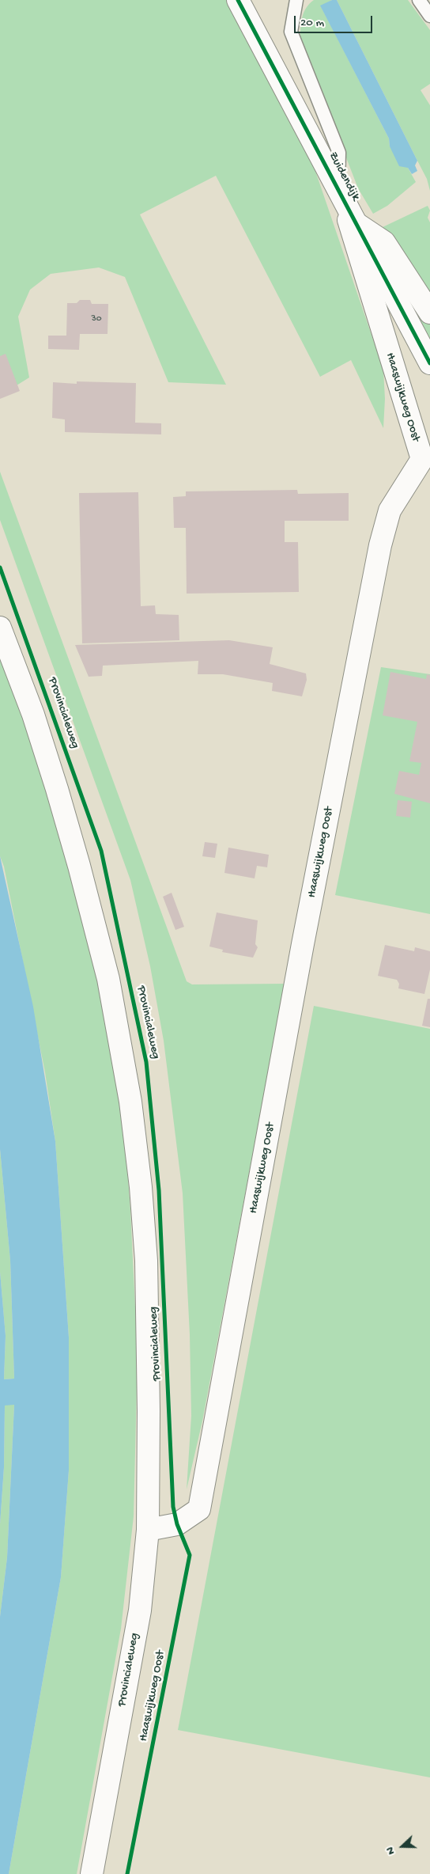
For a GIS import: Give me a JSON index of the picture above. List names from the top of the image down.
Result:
{
  "streets": {
    "street": ["Zuidendijk", "Haaswijkweg Oost", "Provincialeweg"]
  },
  "crossings": [
    ["Zuidendijk", "Haaswijkweg Oost"],
    ["Haaswijkweg Oost", "Provincialeweg"]
  ],
  "house_numbers": ["30"],
  "scale_bar": "20 m",
  "north": "left"
}
